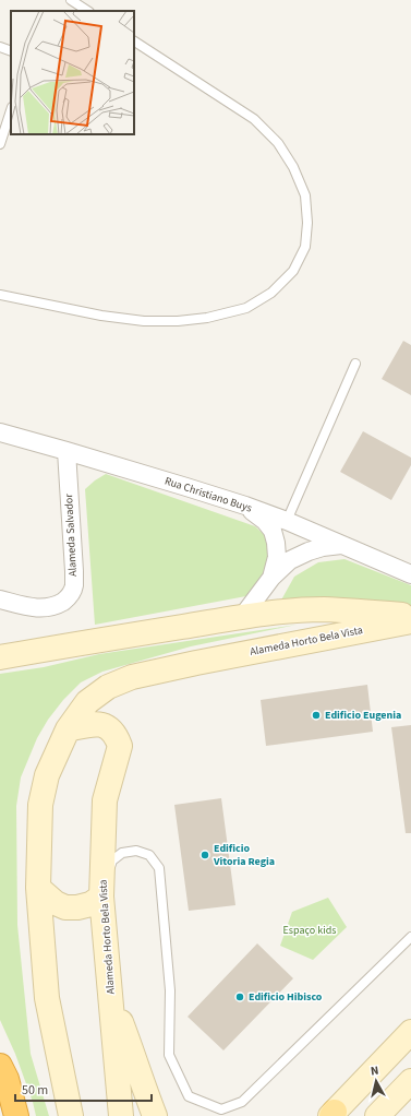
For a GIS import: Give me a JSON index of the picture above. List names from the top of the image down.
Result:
{
  "streets": {
    "street": ["Rua Christiano Buys", "Alameda Salvador", "Alameda Horto Bela Vista"]
  },
  "crossings": [
    ["Rua Christiano Buys", "Alameda Salvador"]
  ],
  "parks": ["Espaço kids"],
  "places": ["Edificio Eugenia", "Edificio Vitoria Regia", "Edificio Hibisco"],
  "scale_bar": "50 m",
  "north": "top"
}
